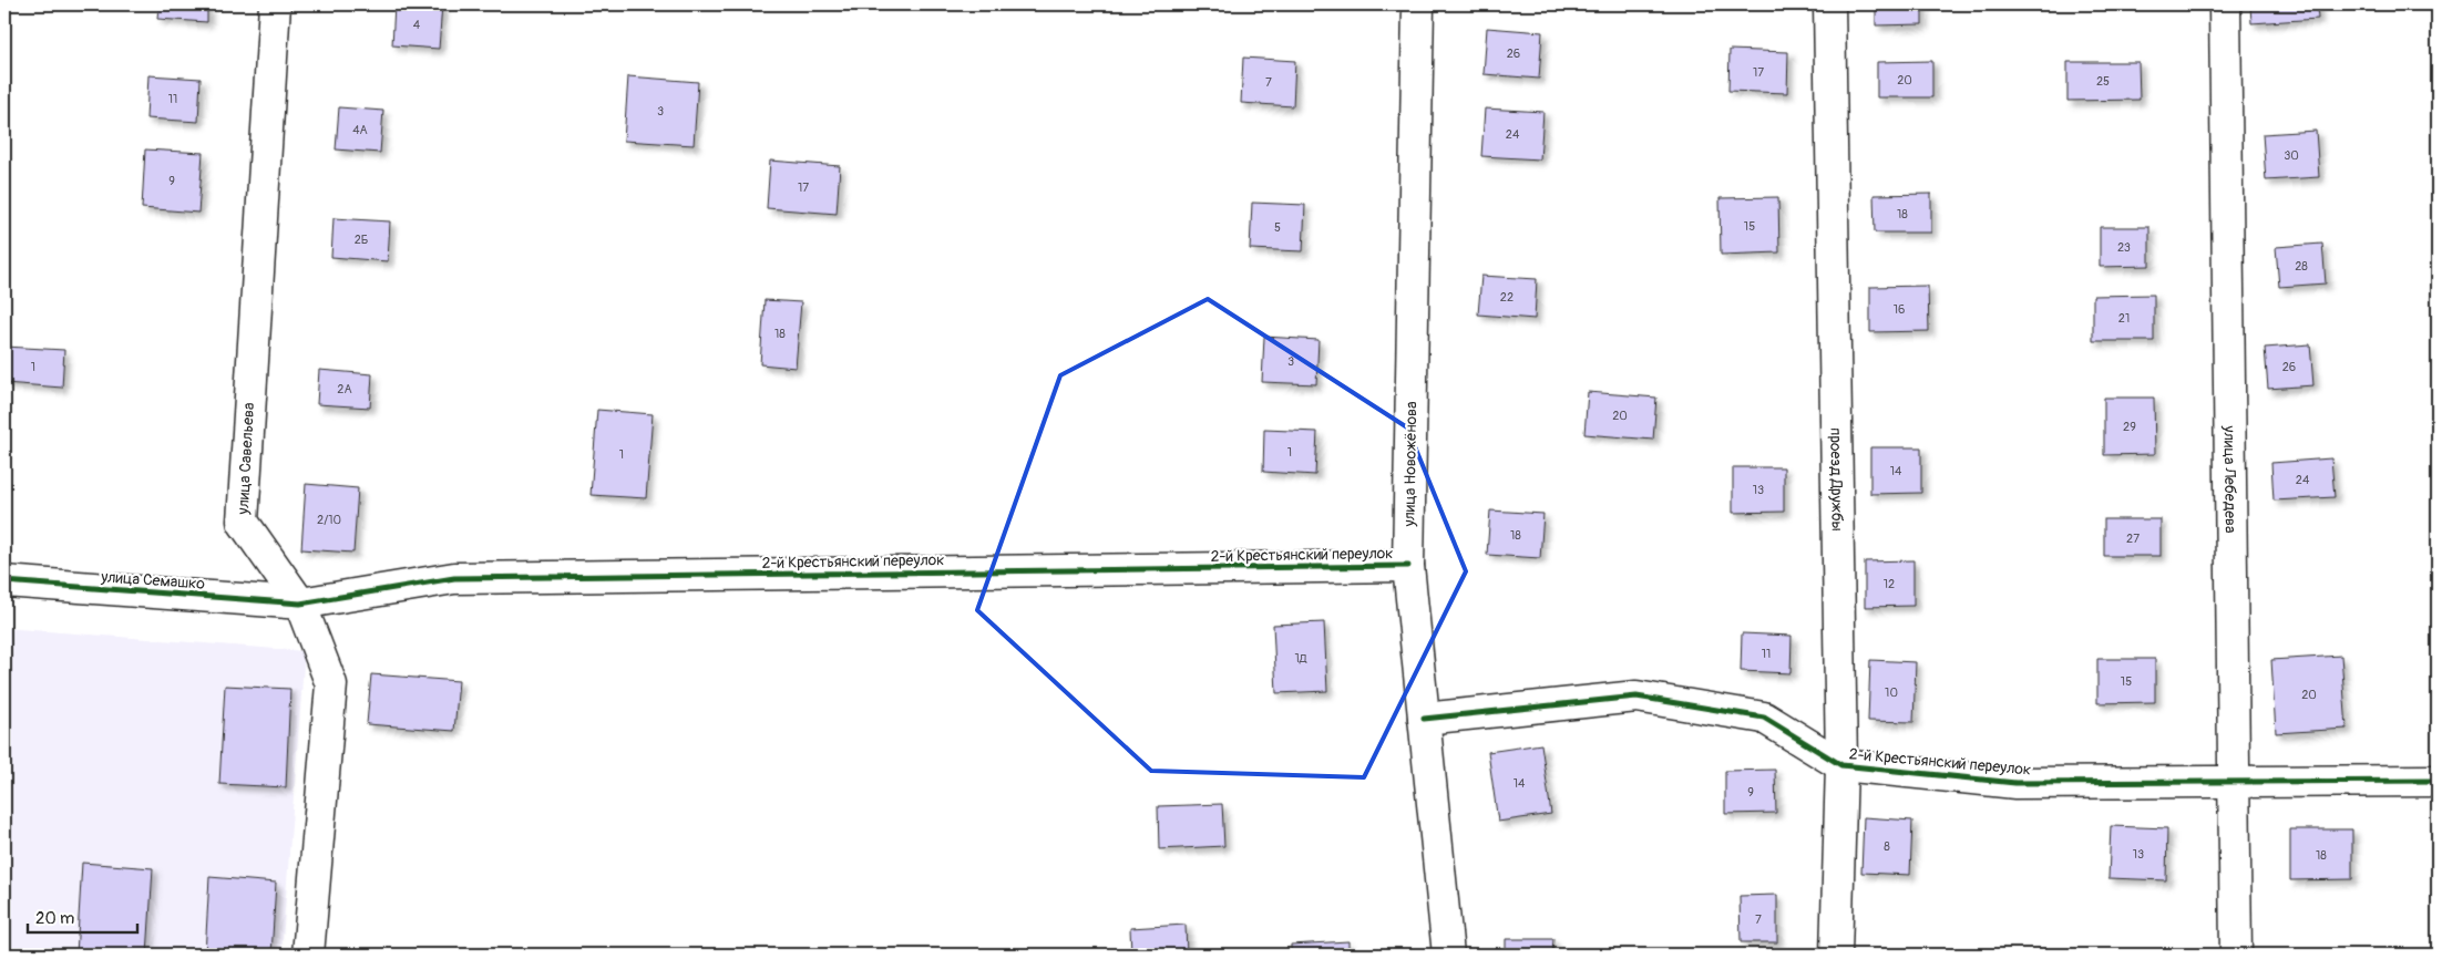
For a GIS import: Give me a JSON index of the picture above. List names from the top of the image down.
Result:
{
  "streets": {
    "street": [
      "улица Савельева",
      "улица Новожёнова",
      "проезд Дружбы",
      "улица Лебедева",
      "2-й Крестьянский переулок",
      "улица Семашко"
    ]
  },
  "crossings": [
    ["улица Савельева", "2-й Крестьянский переулок"],
    ["улица Савельева", "улица Семашко"],
    ["улица Новожёнова", "2-й Крестьянский переулок"],
    ["проезд Дружбы", "2-й Крестьянский переулок"],
    ["улица Лебедева", "2-й Крестьянский переулок"],
    ["2-й Крестьянский переулок", "улица Семашко"]
  ],
  "house_numbers": [
    "4",
    "26",
    "17",
    "20",
    "25",
    "7",
    "11",
    "3",
    "4А",
    "24",
    "30",
    "9",
    "17",
    "18",
    "15",
    "5",
    "2Б",
    "23",
    "28",
    "22",
    "16",
    "21",
    "18",
    "3",
    "1",
    "26",
    "2А",
    "20",
    "29",
    "1",
    "1",
    "14",
    "24",
    "13",
    "2/10",
    "18",
    "27",
    "12",
    "11",
    "1Д",
    "15",
    "10",
    "20",
    "14",
    "9",
    "8",
    "13",
    "18",
    "7"
  ],
  "scale_bar": "20 m"
}
